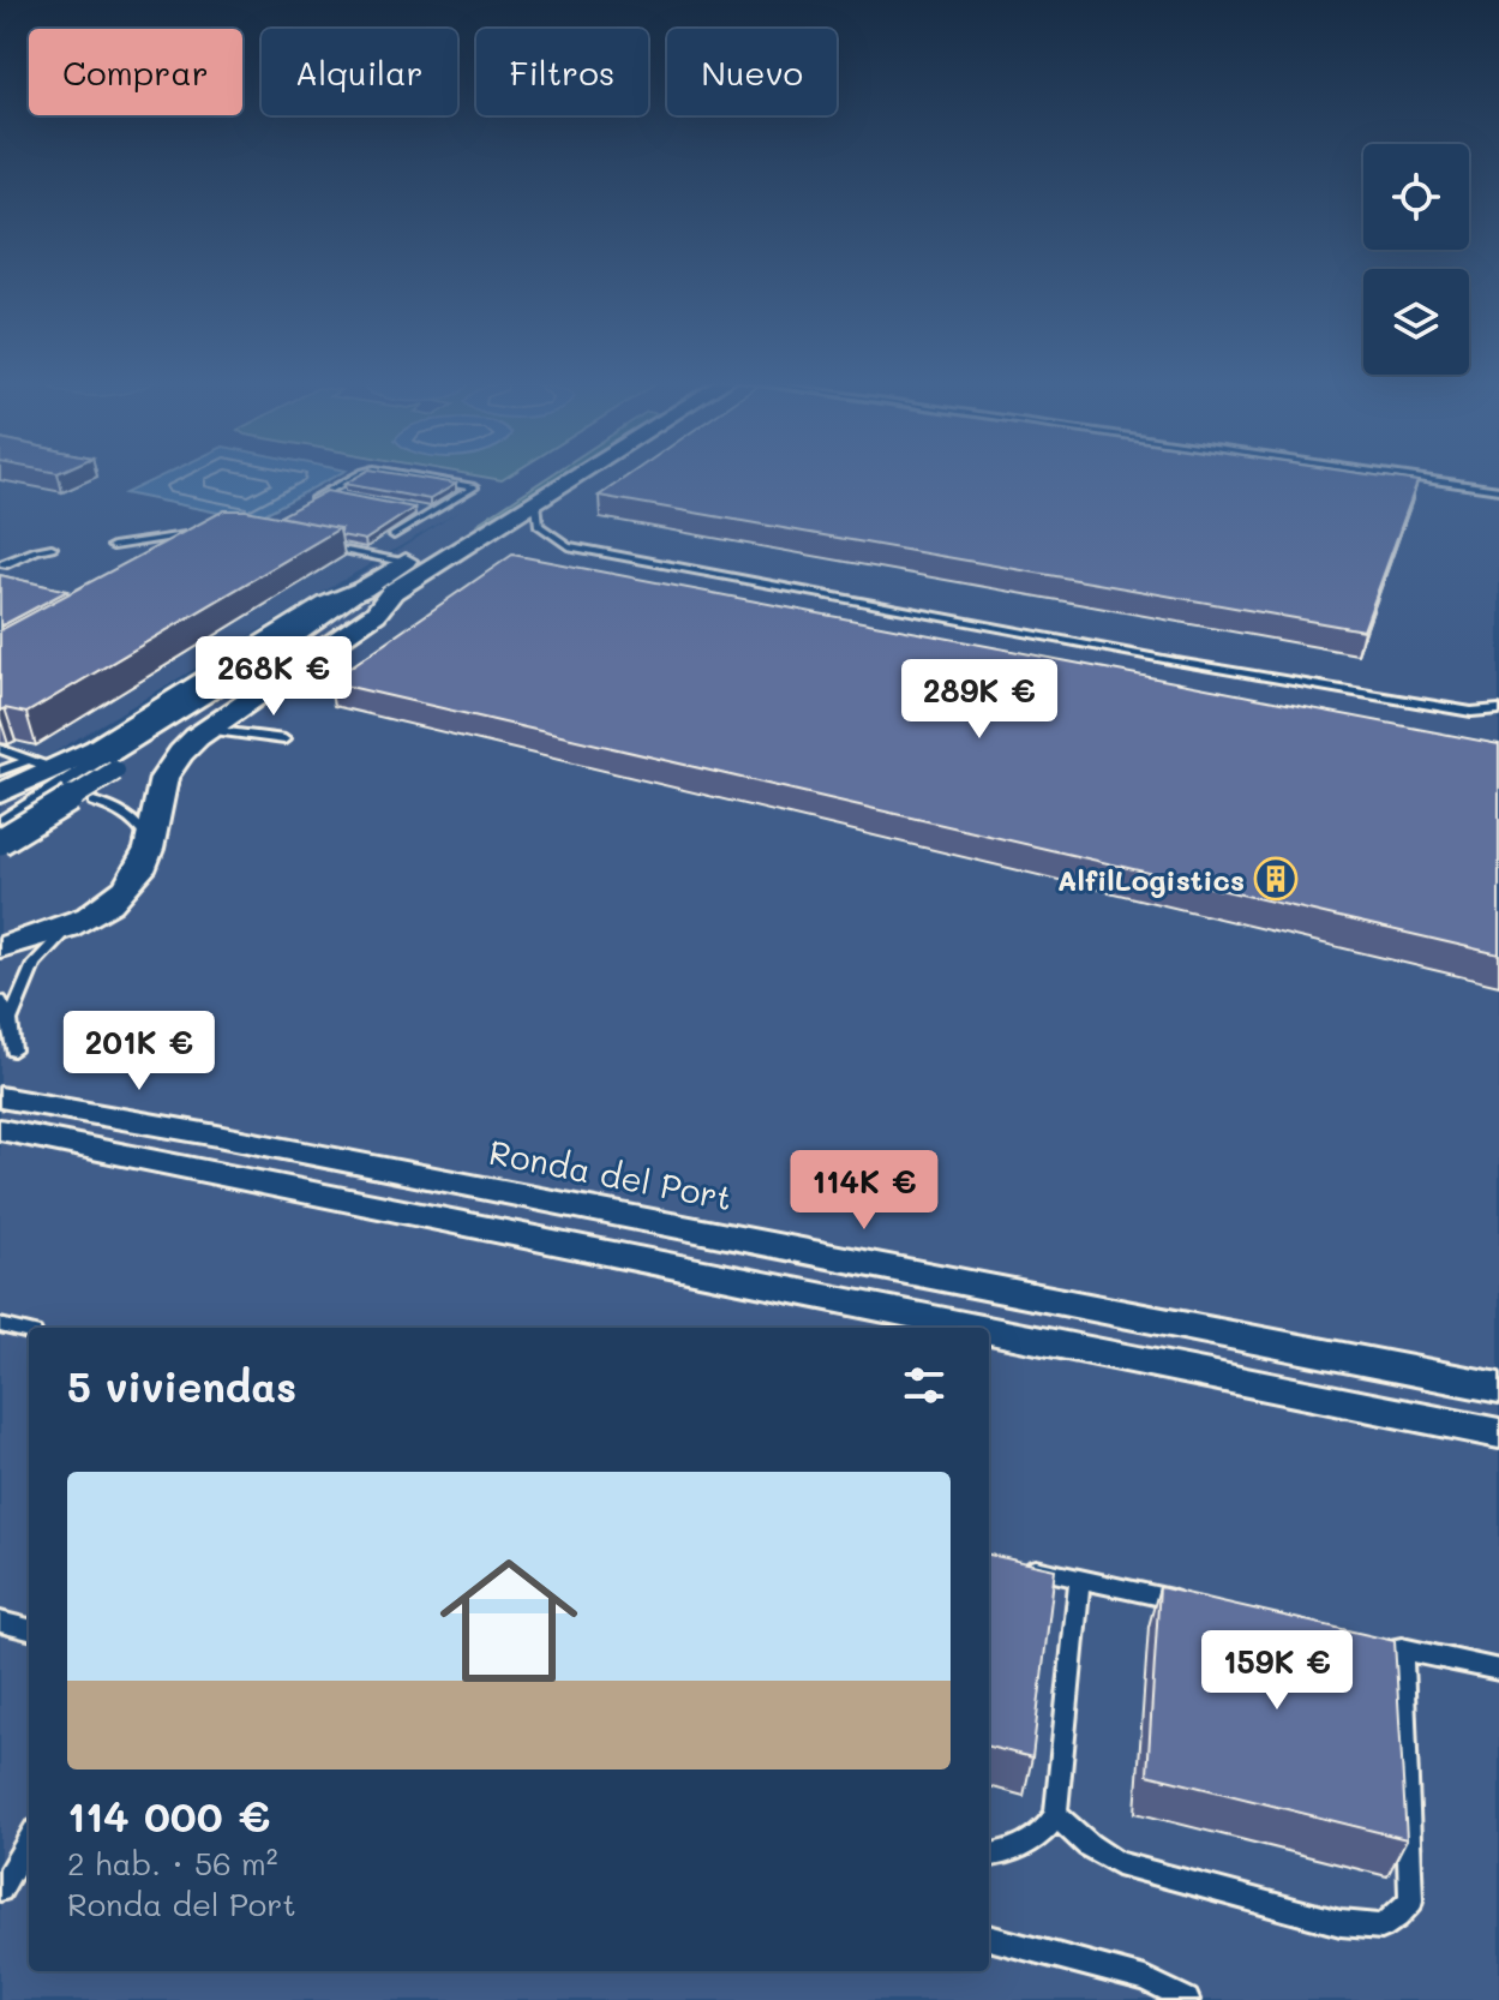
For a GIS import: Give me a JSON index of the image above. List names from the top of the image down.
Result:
{
  "streets": {
    "street": ["Ronda del Port"]
  },
  "places": {
    "building": ["AlfilLogistics"]
  },
  "page": {
    "chip": [
      "Comprar",
      "Alquilar",
      "Filtros",
      "Nuevo"
    ],
    "price": [
      "268K €",
      "289K €",
      "201K €",
      "114K €",
      "159K €"
    ],
    "heading": "5 viviendas",
    "list": [
      {
        "name": "114 000 €",
        "note": "2 hab. · 56 m² · Ronda del Port"
      }
    ]
  }
}
